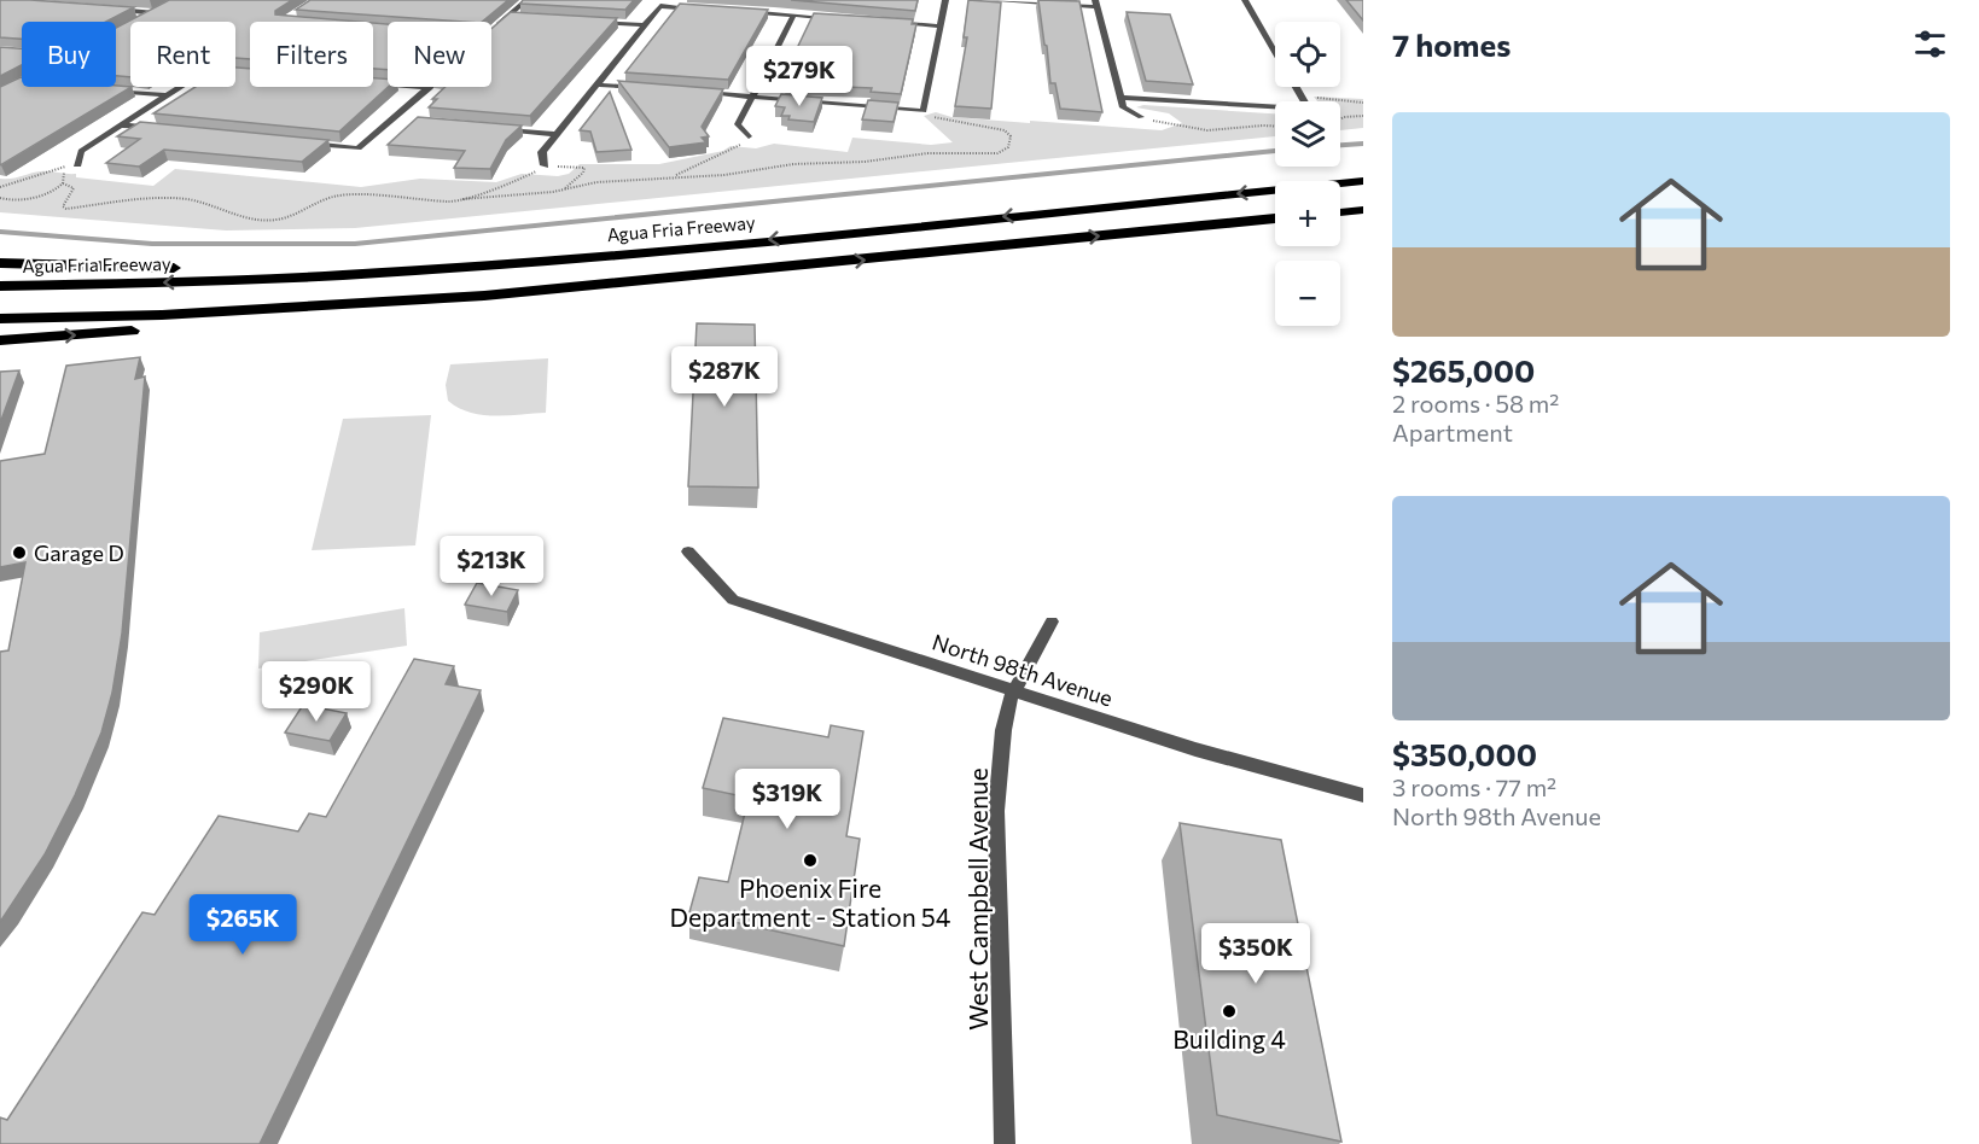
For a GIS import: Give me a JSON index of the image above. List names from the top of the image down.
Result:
{
  "streets": {
    "highway": ["Agua Fria Freeway"],
    "street": ["North 98th Avenue", "West Campbell Avenue"]
  },
  "crossings": [
    ["North 98th Avenue", "West Campbell Avenue"]
  ],
  "places": ["Garage D", "Phoenix Fire Department - Station 54", "Building 4"],
  "page": {
    "heading": "7 homes",
    "map_buttons": ["+", "−"],
    "chip": [
      "Buy",
      "Rent",
      "Filters",
      "New"
    ],
    "price": [
      "$279K",
      "$287K",
      "$213K",
      "$290K",
      "$319K",
      "$265K",
      "$350K"
    ],
    "list": [
      {
        "name": "$265,000",
        "note": "2 rooms · 58 m² · Apartment"
      },
      {
        "name": "$350,000",
        "note": "3 rooms · 77 m² · North 98th Avenue"
      }
    ]
  }
}
